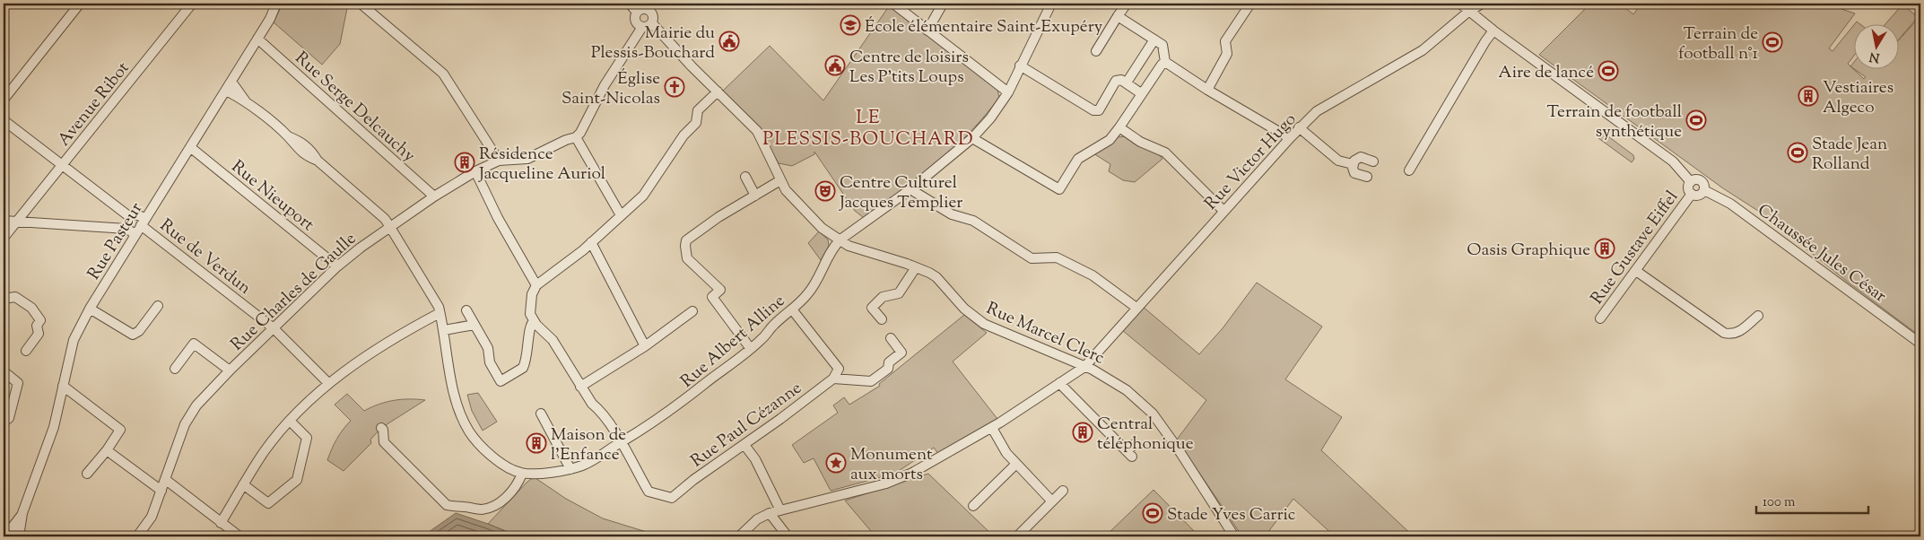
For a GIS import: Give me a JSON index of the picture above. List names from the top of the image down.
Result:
{
  "streets": {
    "street": [
      "Avenue Ribot",
      "Rue Serge Delcauchy",
      "Rue Victor Hugo",
      "Rue Nieuport",
      "Rue Pasteur",
      "Rue Gustave Eiffel",
      "Chaussée Jules César",
      "Rue de Verdun",
      "Rue Charles de Gaulle",
      "Rue Marcel Clerc",
      "Rue Albert Alline",
      "Rue Paul Cézanne"
    ]
  },
  "crossings": [
    ["Rue Serge Delcauchy", "Rue Pasteur"],
    ["Rue Serge Delcauchy", "Rue Charles de Gaulle"],
    ["Rue Victor Hugo", "Chaussée Jules César"],
    ["Rue Victor Hugo", "Rue Marcel Clerc"],
    ["Rue Nieuport", "Rue Pasteur"],
    ["Rue Nieuport", "Rue Charles de Gaulle"],
    ["Rue Pasteur", "Rue de Verdun"],
    ["Rue Gustave Eiffel", "Chaussée Jules César"],
    ["Rue de Verdun", "Rue Charles de Gaulle"],
    ["Rue Marcel Clerc", "Rue Albert Alline"],
    ["Rue Albert Alline", "Rue Paul Cézanne"]
  ],
  "districts": ["LE PLESSIS-BOUCHARD"],
  "places": {
    "school or university": ["École élémentaire Saint-Exupéry"],
    "public building": ["Mairie du Plessis-Bouchard", "Centre de loisirs Les P'tits Loups"],
    "sports": [
      "Terrain de football n°1",
      "Aire de lancé",
      "Terrain de football synthétique",
      "Stade Jean Rolland",
      "Stade Yves Carric"
    ],
    "church": ["Église Saint-Nicolas"],
    "building": [
      "Vestiaires Algeco",
      "Résidence Jacqueline Auriol",
      "Oasis Graphique",
      "Central téléphonique",
      "Maison de l'Enfance"
    ],
    "theatre": ["Centre Culturel Jacques Templier"],
    "place": ["Monument aux morts"]
  },
  "scale_bar": "100 m",
  "north": "bottom"
}
